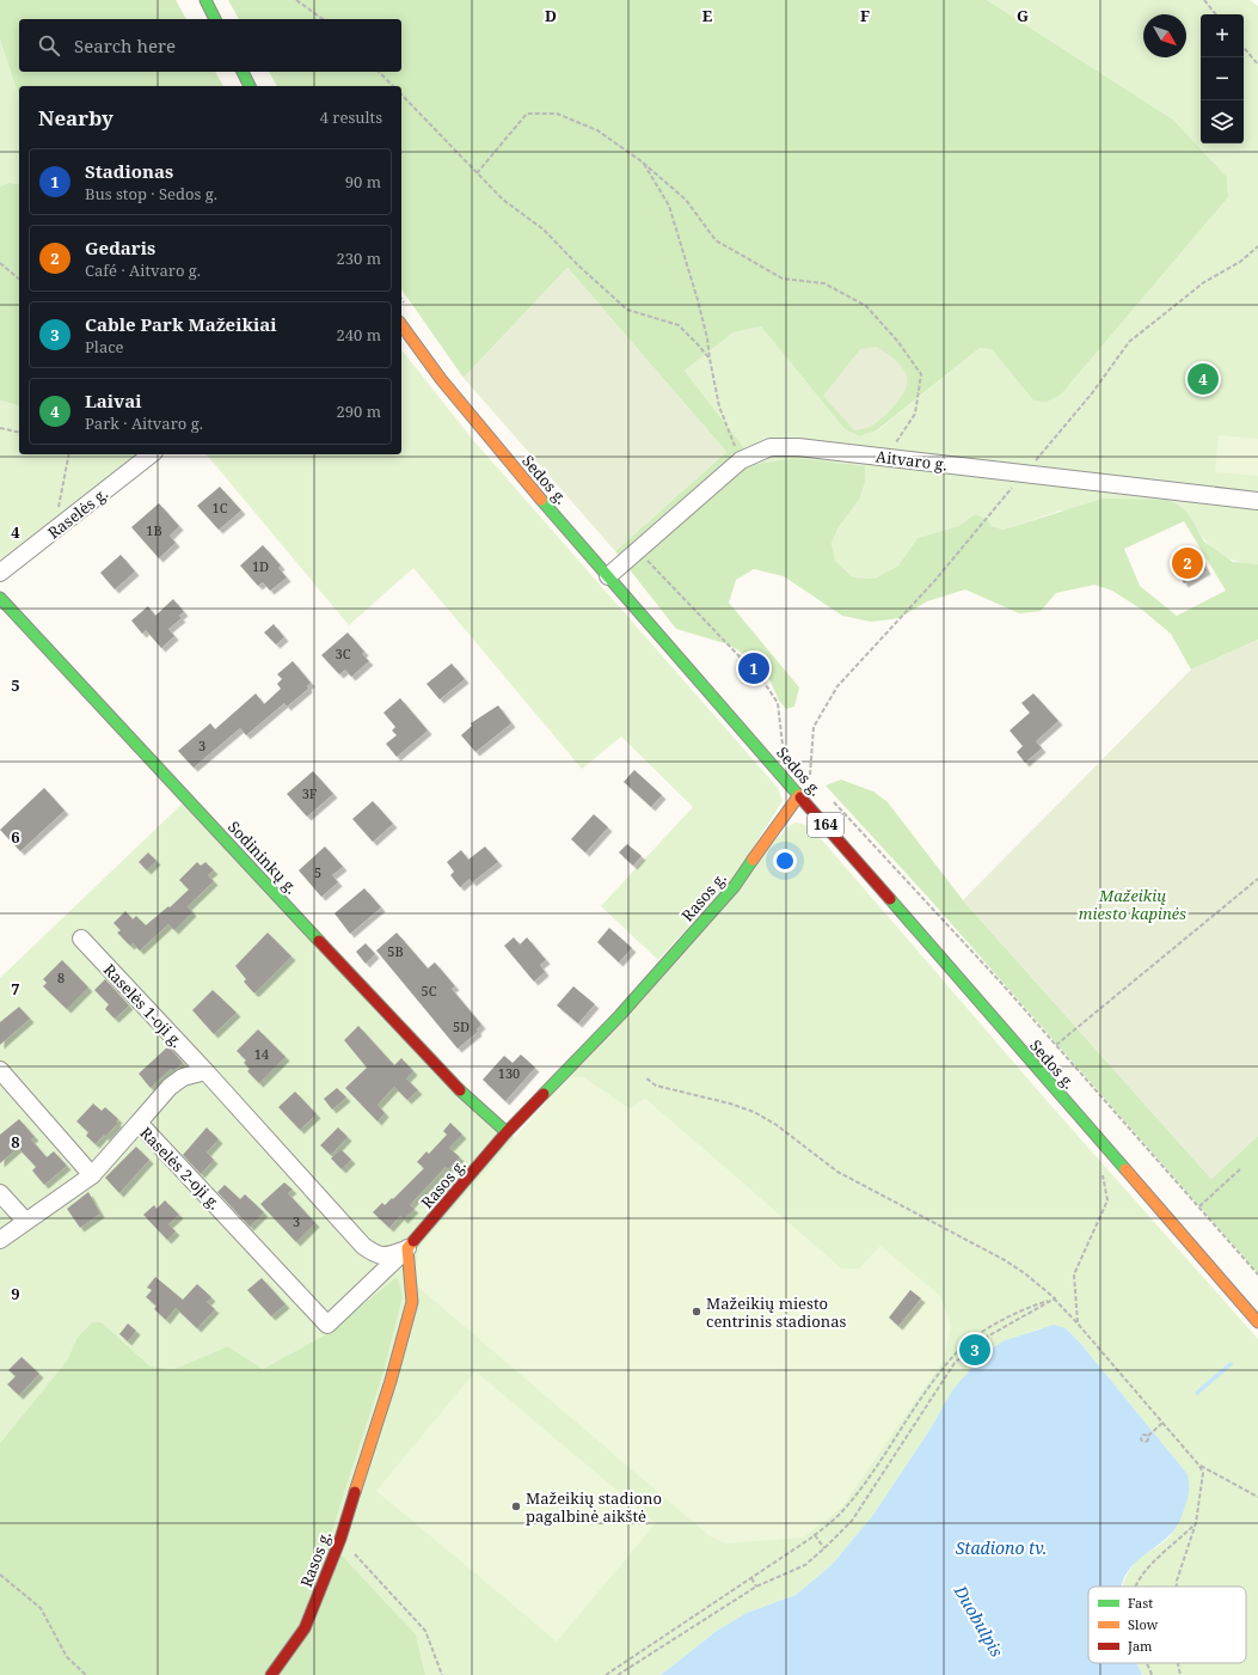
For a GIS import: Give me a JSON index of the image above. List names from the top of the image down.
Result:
{
  "streets": {
    "street": [
      "Aitvaro g.",
      "Sedos g.",
      "Raselės g.",
      "164",
      "Sodininkų g.",
      "Rasos g.",
      "Raselės 1-oji g.",
      "Raselės 2-oji g."
    ]
  },
  "crossings": [
    ["Aitvaro g.", "Sedos g."],
    ["Sedos g.", "Rasos g."],
    ["Sodininkų g.", "Rasos g."],
    ["Rasos g.", "Raselės 1-oji g."],
    ["Rasos g.", "Raselės 2-oji g."],
    ["Raselės 1-oji g.", "Raselės 2-oji g."]
  ],
  "water": ["Stadiono tv.", "Duobulpis"],
  "parks": ["Mažeikių miesto kapinės"],
  "places": ["Mažeikių miesto centrinis stadionas", "Mažeikių stadiono pagalbinė aikštė"],
  "house_numbers": [
    "1C",
    "1B",
    "1D",
    "3C",
    "3",
    "3F",
    "5",
    "5B",
    "8",
    "5C",
    "5D",
    "14",
    "130",
    "3"
  ],
  "legend": ["Fast", "Slow", "Jam"],
  "north": "bottom right",
  "page": {
    "map_buttons": ["+", "−"],
    "search": "Search here",
    "heading": ["Nearby", "4 results"],
    "list": [
      {
        "mark": "1",
        "name": "Stadionas",
        "note": "Bus stop · Sedos g.",
        "value": "90 m"
      },
      {
        "mark": "2",
        "name": "Gedaris",
        "note": "Café · Aitvaro g.",
        "value": "230 m"
      },
      {
        "mark": "3",
        "name": "Cable Park Mažeikiai",
        "note": "Place",
        "value": "240 m"
      },
      {
        "mark": "4",
        "name": "Laivai",
        "note": "Park · Aitvaro g.",
        "value": "290 m"
      }
    ],
    "pins": [
      "4",
      "2",
      "1",
      "3"
    ]
  },
  "grid": {
    "columns": [
      "D",
      "E",
      "F",
      "G"
    ],
    "rows": [
      "4",
      "5",
      "6",
      "7",
      "8",
      "9"
    ]
  }
}
